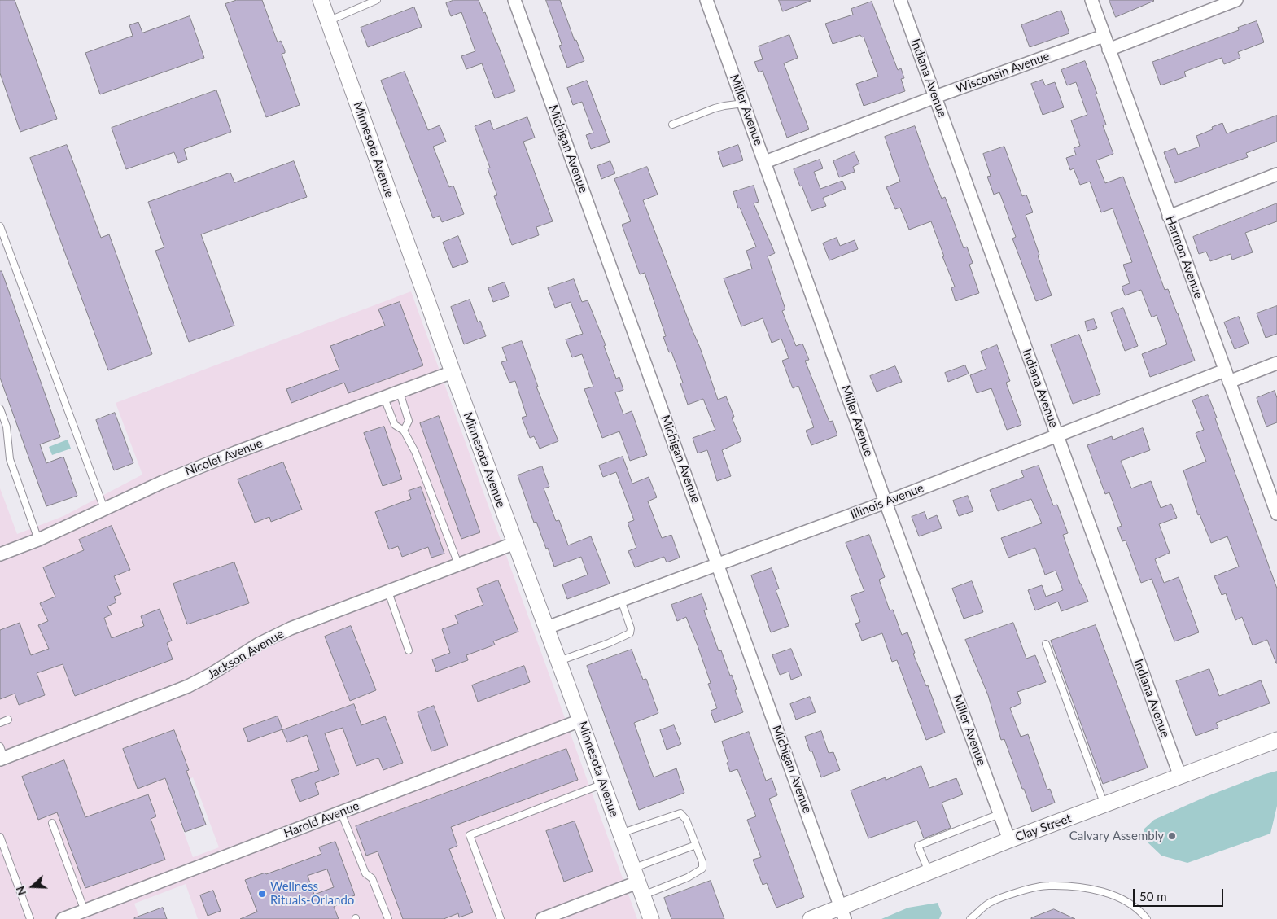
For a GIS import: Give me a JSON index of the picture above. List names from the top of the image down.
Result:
{
  "streets": {
    "street": [
      "Wisconsin Avenue",
      "Indiana Avenue",
      "Miller Avenue",
      "Michigan Avenue",
      "Minnesota Avenue",
      "Harmon Avenue",
      "Nicolet Avenue",
      "Illinois Avenue",
      "Jackson Avenue",
      "Harold Avenue",
      "Clay Street"
    ]
  },
  "crossings": [
    ["Wisconsin Avenue", "Indiana Avenue"],
    ["Wisconsin Avenue", "Miller Avenue"],
    ["Wisconsin Avenue", "Harmon Avenue"],
    ["Indiana Avenue", "Illinois Avenue"],
    ["Indiana Avenue", "Clay Street"],
    ["Miller Avenue", "Illinois Avenue"],
    ["Miller Avenue", "Clay Street"],
    ["Michigan Avenue", "Illinois Avenue"],
    ["Michigan Avenue", "Clay Street"],
    ["Minnesota Avenue", "Nicolet Avenue"],
    ["Minnesota Avenue", "Illinois Avenue"],
    ["Minnesota Avenue", "Jackson Avenue"],
    ["Minnesota Avenue", "Harold Avenue"],
    ["Harmon Avenue", "Illinois Avenue"]
  ],
  "places": ["Calvary Assembly", "Wellness Rituals-Orlando"],
  "scale_bar": "50 m",
  "north": "left"
}
